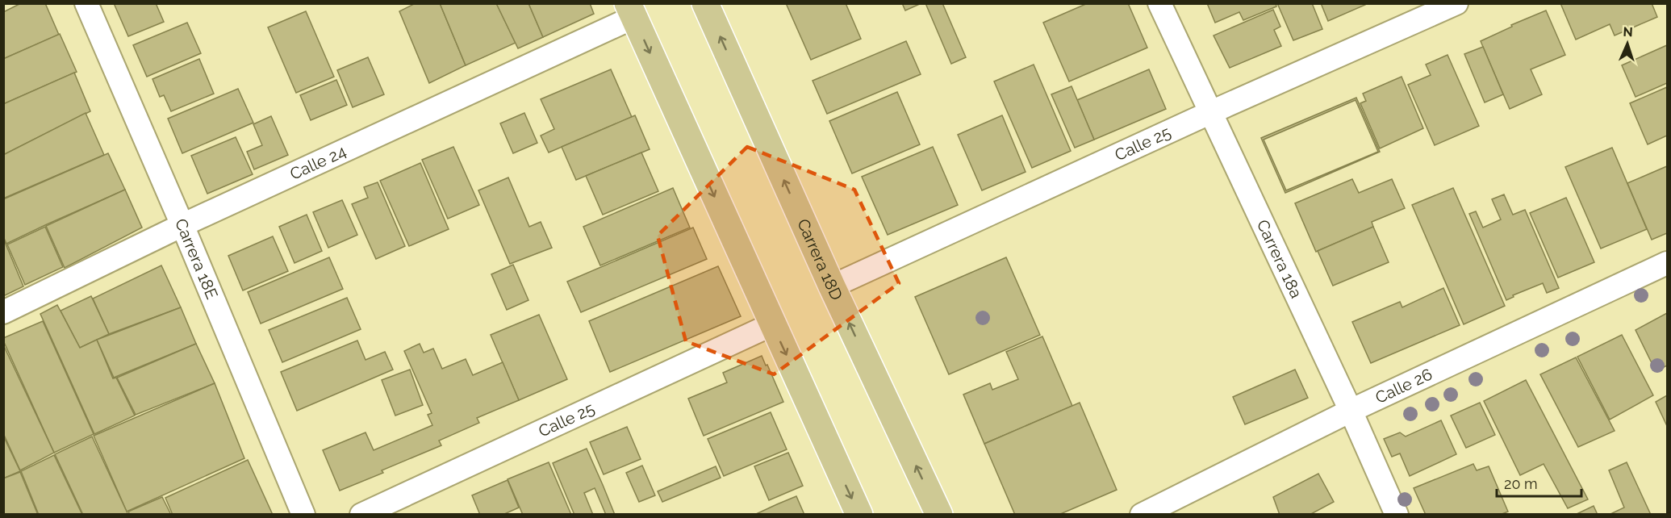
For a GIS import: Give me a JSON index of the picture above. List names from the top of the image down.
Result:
{
  "streets": {
    "main road": ["Carrera 18D"],
    "street": [
      "Calle 25",
      "Calle 24",
      "Carrera 18E",
      "Carrera 18a",
      "Calle 26"
    ]
  },
  "crossings": [
    ["Calle 25", "Carrera 18a"],
    ["Calle 25", "Carrera 18D"],
    ["Calle 24", "Carrera 18E"],
    ["Carrera 18a", "Calle 26"]
  ],
  "scale_bar": "20 m",
  "north": "top"
}
